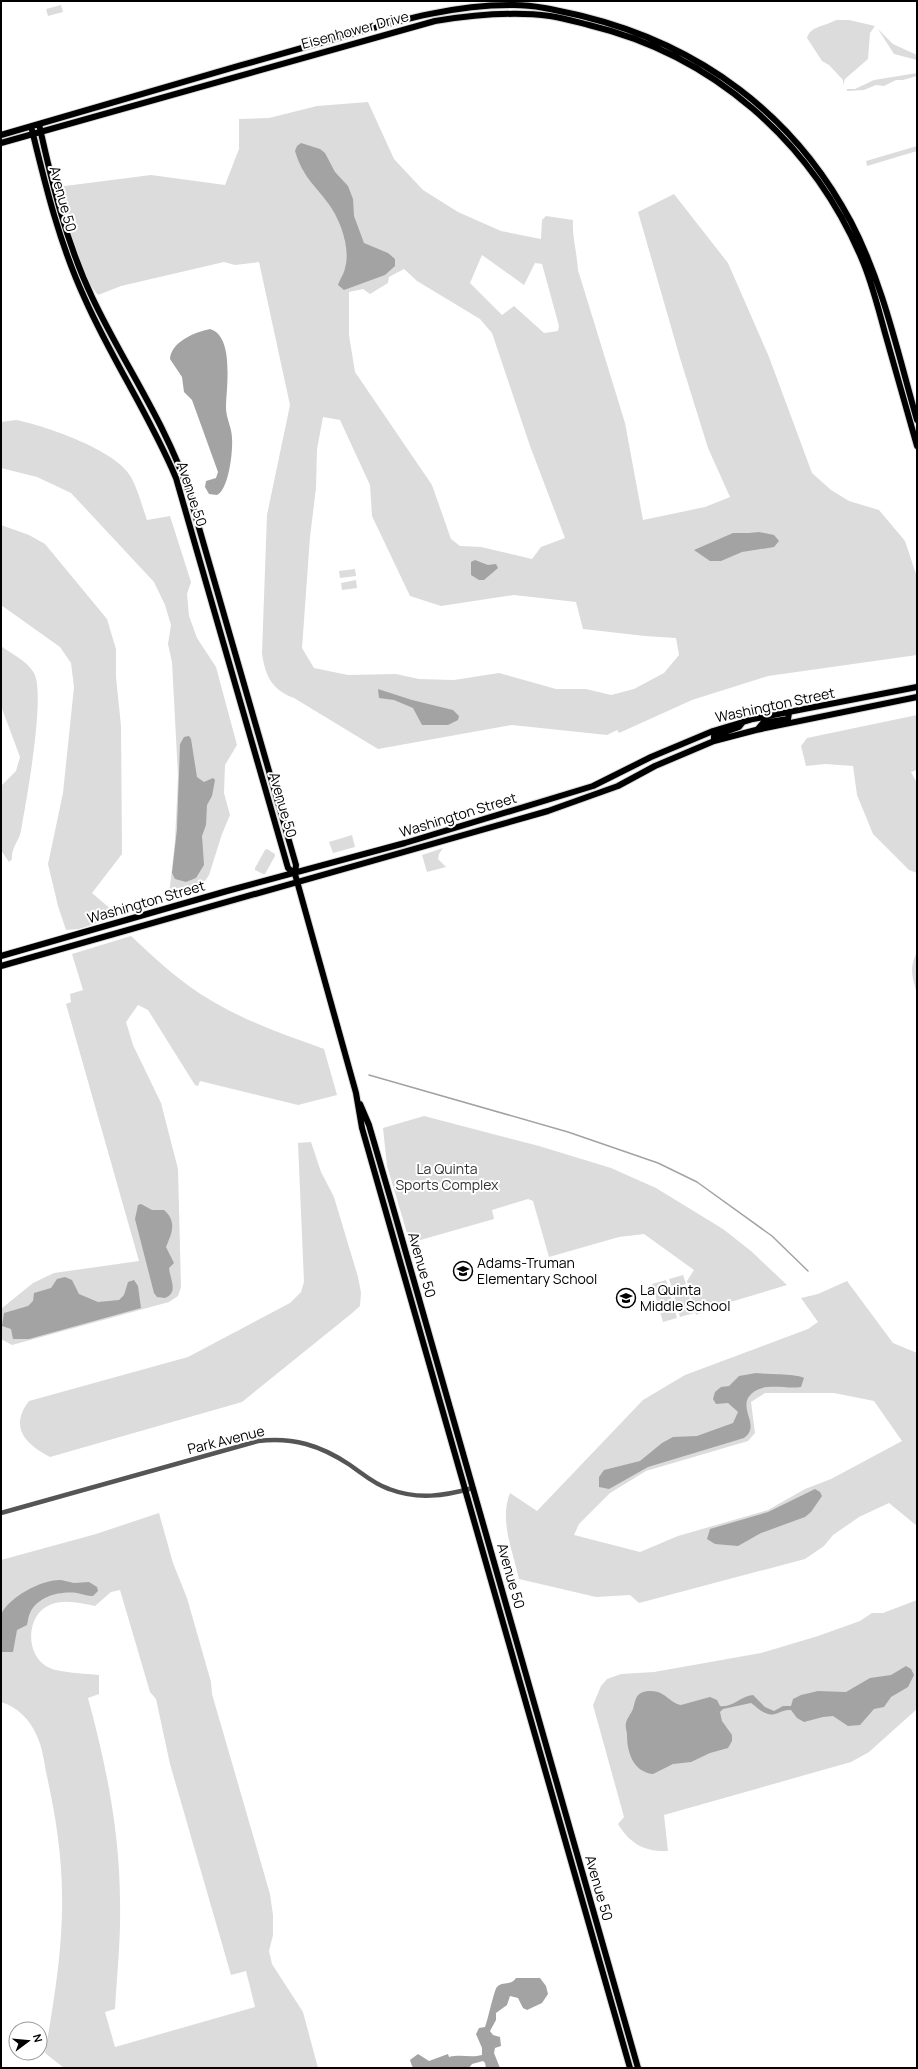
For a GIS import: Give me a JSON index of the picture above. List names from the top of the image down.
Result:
{
  "streets": {
    "main road": ["Eisenhower Drive", "Avenue 50", "Washington Street"],
    "street": ["Park Avenue"]
  },
  "crossings": [
    ["Eisenhower Drive", "Avenue 50"],
    ["Avenue 50", "Washington Street"],
    ["Avenue 50", "Park Avenue"]
  ],
  "parks": ["La Quinta Sports Complex"],
  "places": {
    "school or university": ["Adams-Truman Elementary School", "La Quinta Middle School"]
  },
  "north": "right"
}
